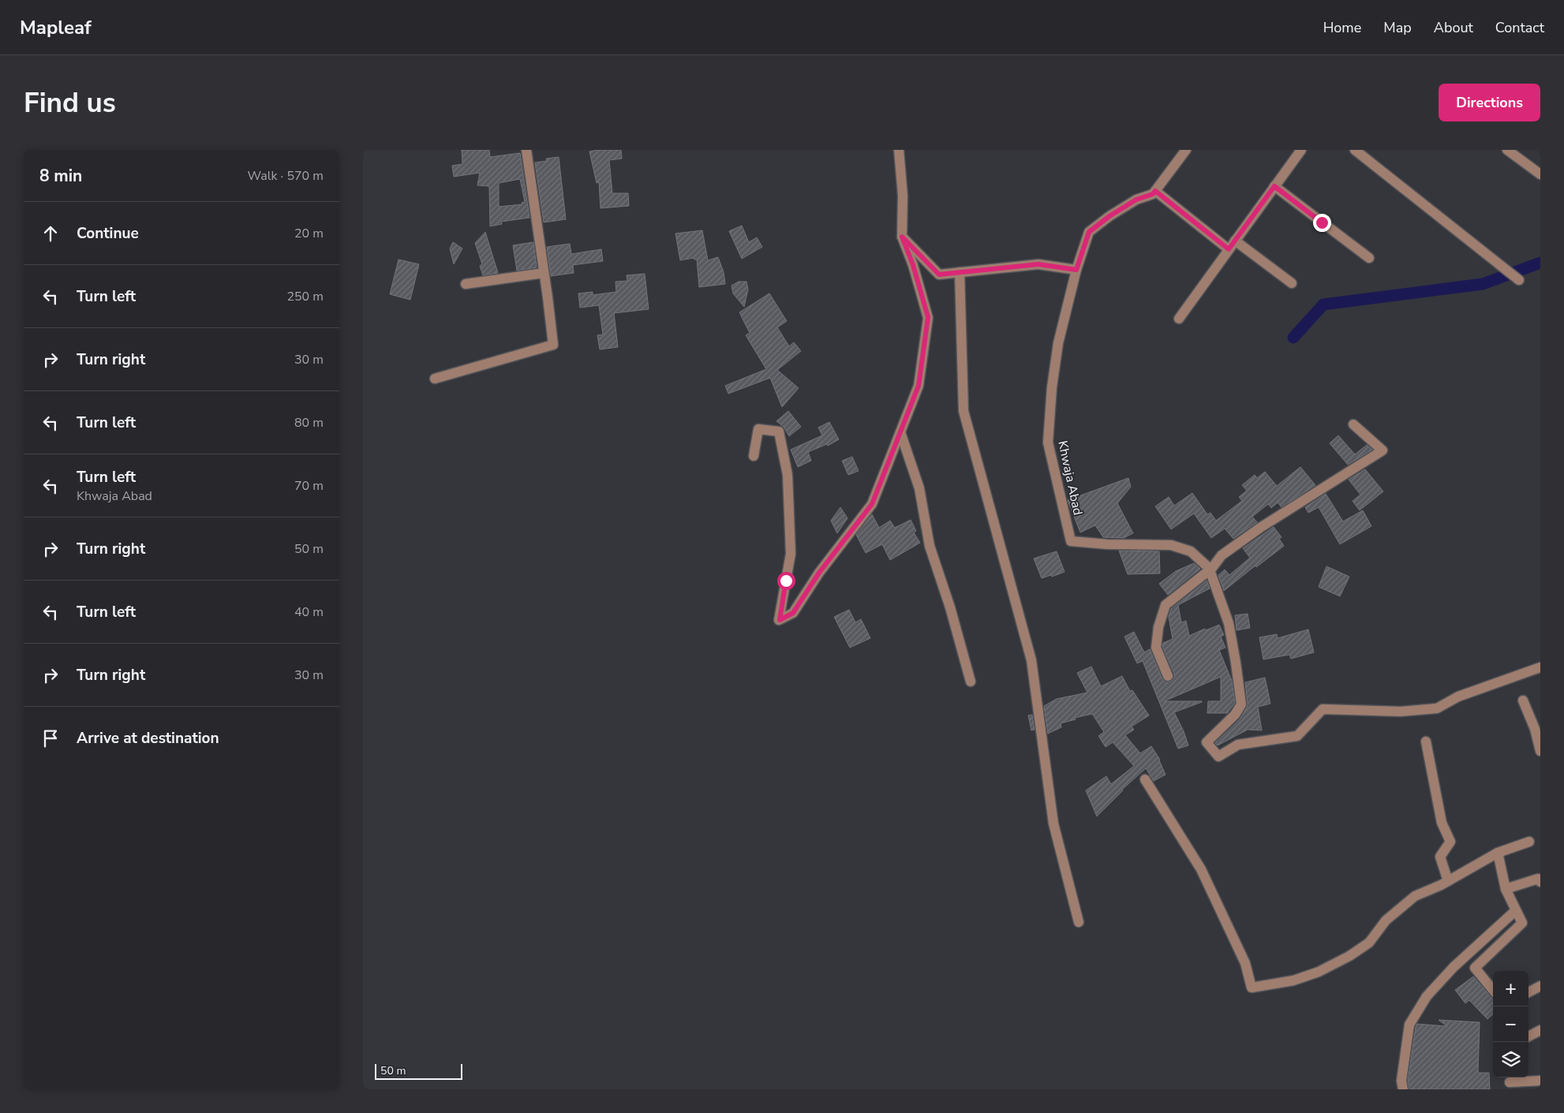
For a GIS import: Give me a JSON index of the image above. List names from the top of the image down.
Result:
{
  "streets": {
    "street": ["Khwaja Abad"]
  },
  "scale_bar": "50 m",
  "page": {
    "header": "Mapleaf",
    "nav": [
      "Home",
      "Map",
      "About",
      "Contact"
    ],
    "buttons": "Directions",
    "title": "Find us",
    "heading": ["8 min", "Walk · 570 m"],
    "list": [
      ["Continue", "20 m"],
      ["Turn left", "250 m"],
      ["Turn right", "30 m"],
      ["Turn left", "80 m"],
      ["Turn left", "Khwaja Abad", "70 m"],
      ["Turn right", "50 m"],
      ["Turn left", "40 m"],
      ["Turn right", "30 m"],
      "Arrive at destination"
    ],
    "map_buttons": ["+", "−"],
    "scale": "50 m"
  }
}
